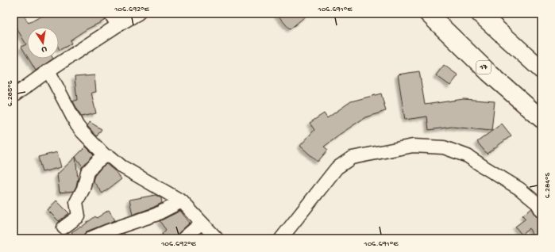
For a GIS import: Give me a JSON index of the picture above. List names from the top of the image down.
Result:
{
  "streets": {
    "highway": ["17"]
  },
  "north": "bottom",
  "coordinates": [
    "106.692°E",
    "106.691°E",
    "6.285°S",
    "6.284°S"
  ]
}
